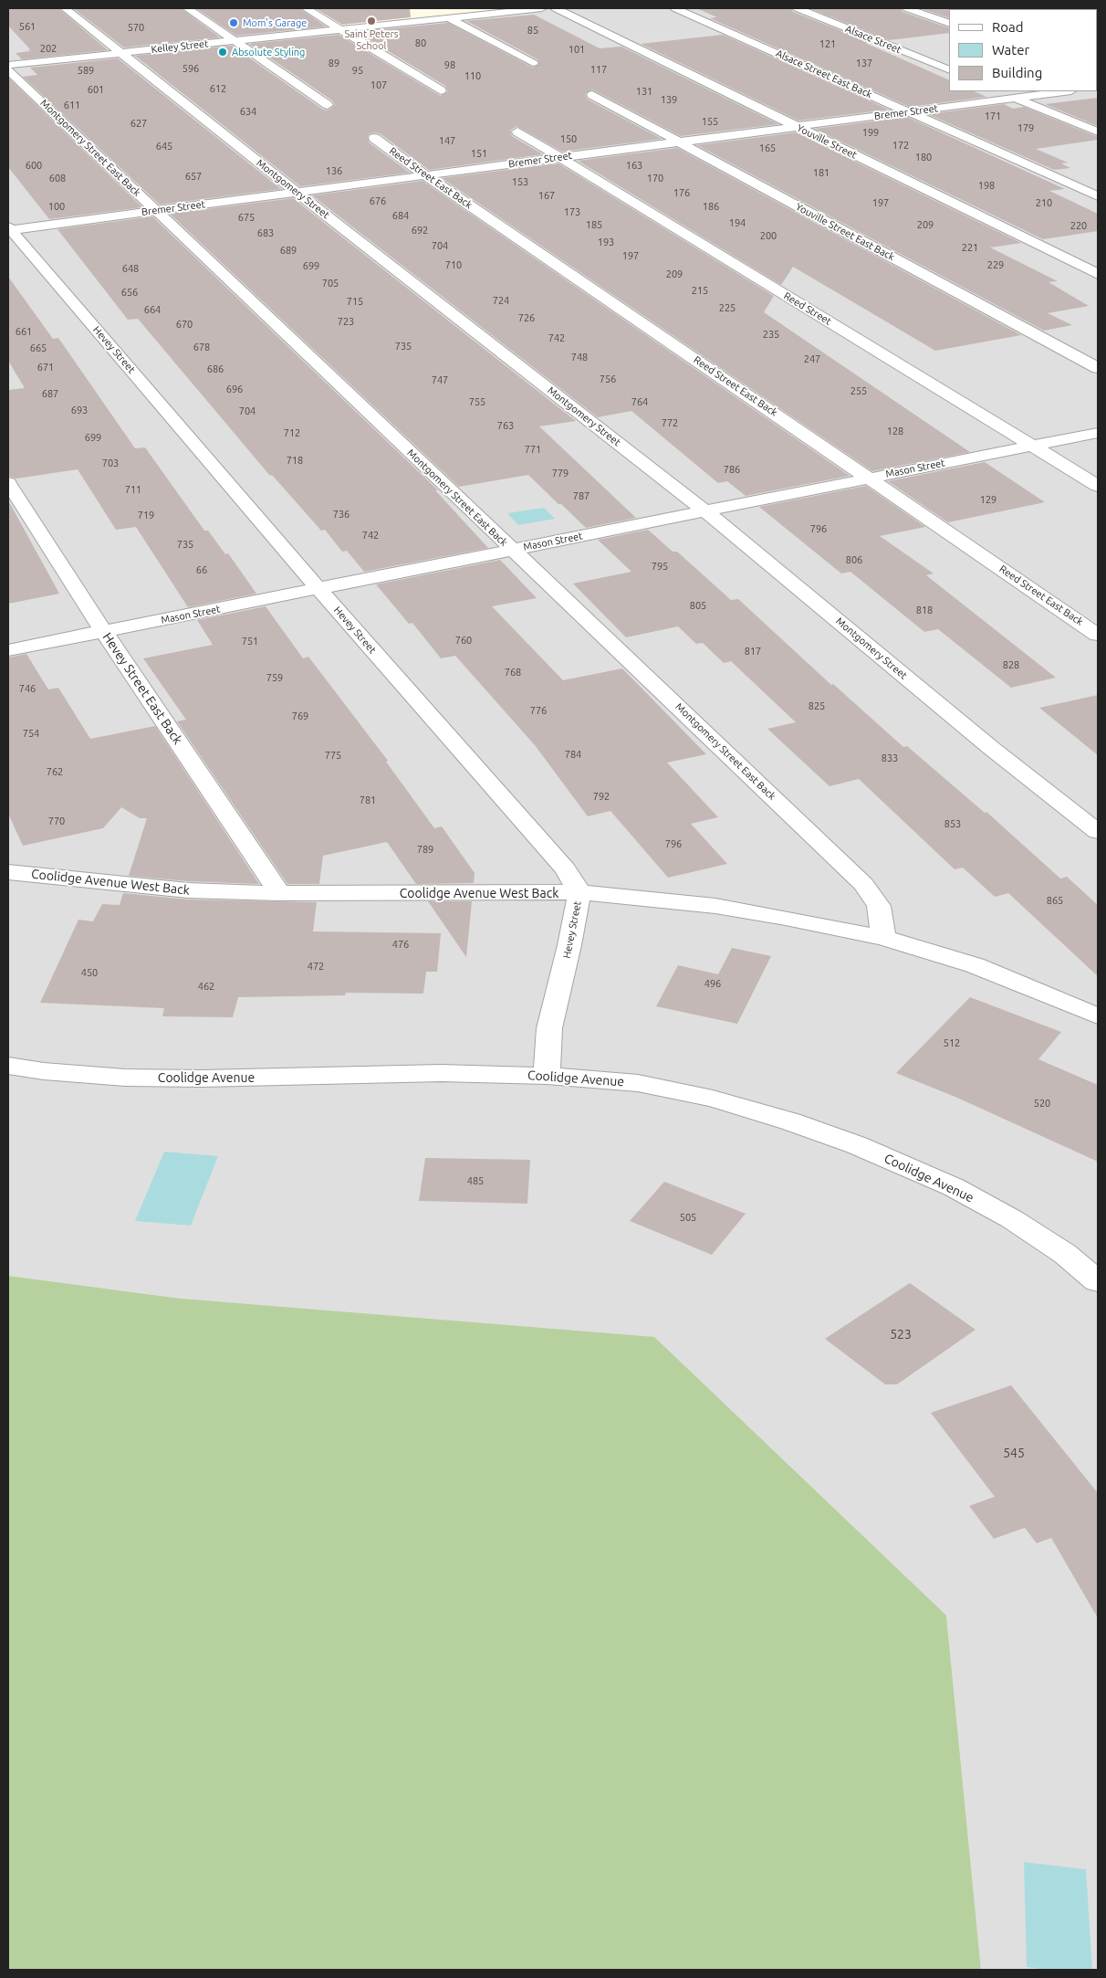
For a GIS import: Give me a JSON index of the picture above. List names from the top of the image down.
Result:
{
  "streets": {
    "street": [
      "Alsace Street",
      "Kelley Street",
      "Alsace Street East Back",
      "Bremer Street",
      "Youville Street",
      "Montgomery Street East Back",
      "Reed Street East Back",
      "Montgomery Street",
      "Youville Street East Back",
      "Reed Street",
      "Hevey Street",
      "Mason Street",
      "Hevey Street East Back",
      "Coolidge Avenue West Back",
      "Coolidge Avenue"
    ]
  },
  "crossings": [
    ["Kelley Street", "Montgomery Street"],
    ["Alsace Street East Back", "Bremer Street"],
    ["Bremer Street", "Youville Street"],
    ["Bremer Street", "Montgomery Street East Back"],
    ["Bremer Street", "Reed Street East Back"],
    ["Bremer Street", "Montgomery Street"],
    ["Bremer Street", "Youville Street East Back"],
    ["Bremer Street", "Reed Street"],
    ["Bremer Street", "Hevey Street"],
    ["Montgomery Street East Back", "Mason Street"],
    ["Montgomery Street East Back", "Coolidge Avenue West Back"],
    ["Reed Street East Back", "Mason Street"],
    ["Montgomery Street", "Mason Street"],
    ["Reed Street", "Mason Street"],
    ["Hevey Street", "Mason Street"],
    ["Hevey Street", "Coolidge Avenue West Back"],
    ["Hevey Street", "Coolidge Avenue"],
    ["Mason Street", "Hevey Street East Back"],
    ["Hevey Street East Back", "Coolidge Avenue West Back"]
  ],
  "places": ["Saint Peters School", "Mom's Garage", "Absolute Styling"],
  "house_numbers": [
    "561",
    "570",
    "85",
    "80",
    "121",
    "202",
    "101",
    "89",
    "137",
    "98",
    "596",
    "117",
    "589",
    "95",
    "110",
    "107",
    "612",
    "601",
    "131",
    "139",
    "611",
    "634",
    "171",
    "155",
    "627",
    "179",
    "199",
    "150",
    "147",
    "172",
    "645",
    "165",
    "151",
    "180",
    "600",
    "163",
    "136",
    "181",
    "657",
    "608",
    "170",
    "153",
    "198",
    "176",
    "167",
    "676",
    "197",
    "210",
    "100",
    "186",
    "173",
    "684",
    "675",
    "194",
    "185",
    "209",
    "220",
    "692",
    "683",
    "200",
    "193",
    "704",
    "221",
    "689",
    "197",
    "710",
    "229",
    "699",
    "648",
    "209",
    "705",
    "215",
    "656",
    "724",
    "715",
    "225",
    "664",
    "726",
    "723",
    "670",
    "661",
    "235",
    "742",
    "735",
    "678",
    "665",
    "748",
    "247",
    "671",
    "686",
    "756",
    "747",
    "696",
    "255",
    "687",
    "755",
    "764",
    "693",
    "704",
    "772",
    "763",
    "128",
    "712",
    "699",
    "771",
    "718",
    "703",
    "786",
    "779",
    "711",
    "787",
    "129",
    "736",
    "719",
    "796",
    "742",
    "735",
    "806",
    "795",
    "66",
    "805",
    "818",
    "760",
    "751",
    "817",
    "828",
    "768",
    "759",
    "746",
    "825",
    "776",
    "769",
    "754",
    "784",
    "775",
    "833",
    "762",
    "792",
    "781",
    "770",
    "853",
    "796",
    "789",
    "865",
    "476",
    "472",
    "450",
    "496",
    "462",
    "512",
    "520",
    "485",
    "505",
    "523",
    "545"
  ],
  "legend": ["Road", "Water", "Building"]
}
